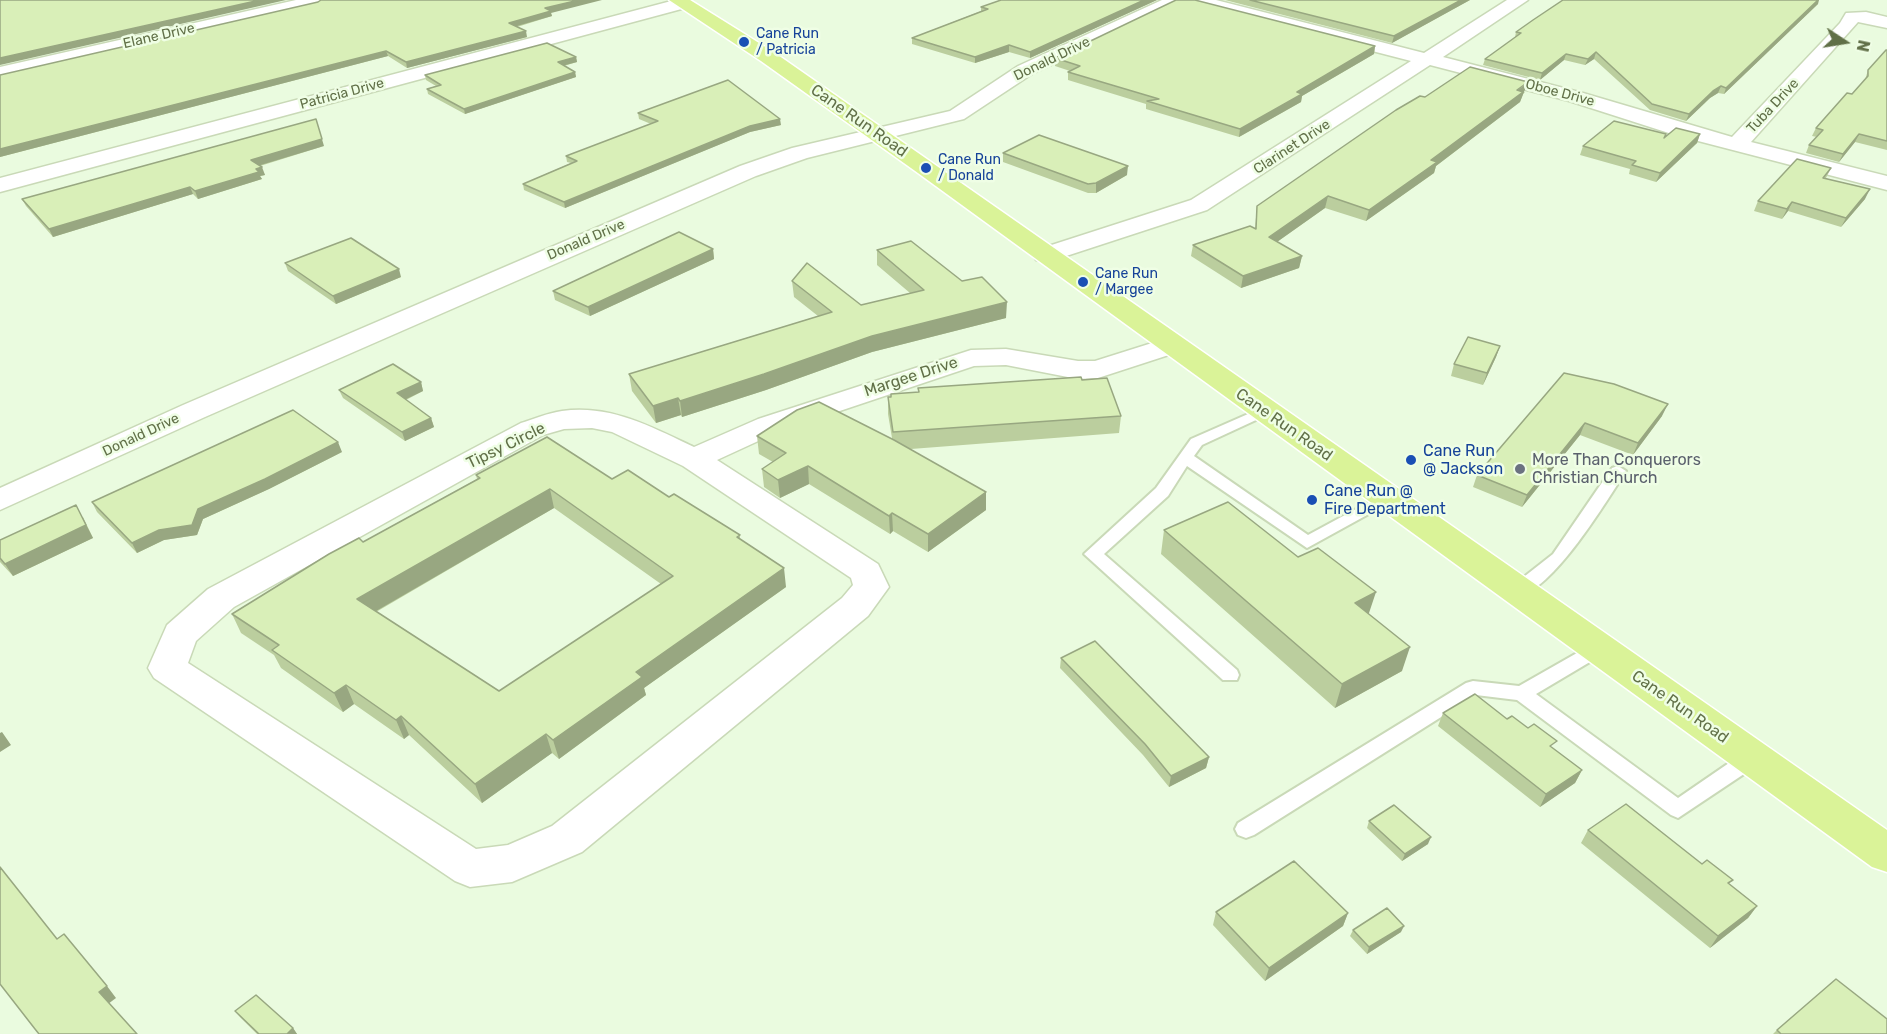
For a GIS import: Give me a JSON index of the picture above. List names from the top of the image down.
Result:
{
  "streets": {
    "highway": ["Cane Run Road"],
    "street": [
      "Elane Drive",
      "Donald Drive",
      "Oboe Drive",
      "Patricia Drive",
      "Tuba Drive",
      "Clarinet Drive",
      "Margee Drive",
      "Tipsy Circle"
    ]
  },
  "crossings": [
    ["Donald Drive", "Cane Run Road"],
    ["Oboe Drive", "Tuba Drive"],
    ["Oboe Drive", "Clarinet Drive"],
    ["Patricia Drive", "Cane Run Road"],
    ["Cane Run Road", "Clarinet Drive"],
    ["Cane Run Road", "Margee Drive"],
    ["Margee Drive", "Tipsy Circle"]
  ],
  "places": [
    "Cane Run / Patricia",
    "Cane Run / Donald",
    "Cane Run / Margee",
    "Cane Run @ Jackson",
    "More Than Conquerors Christian Church",
    "Cane Run @ Fire Department"
  ],
  "north": "right"
}
